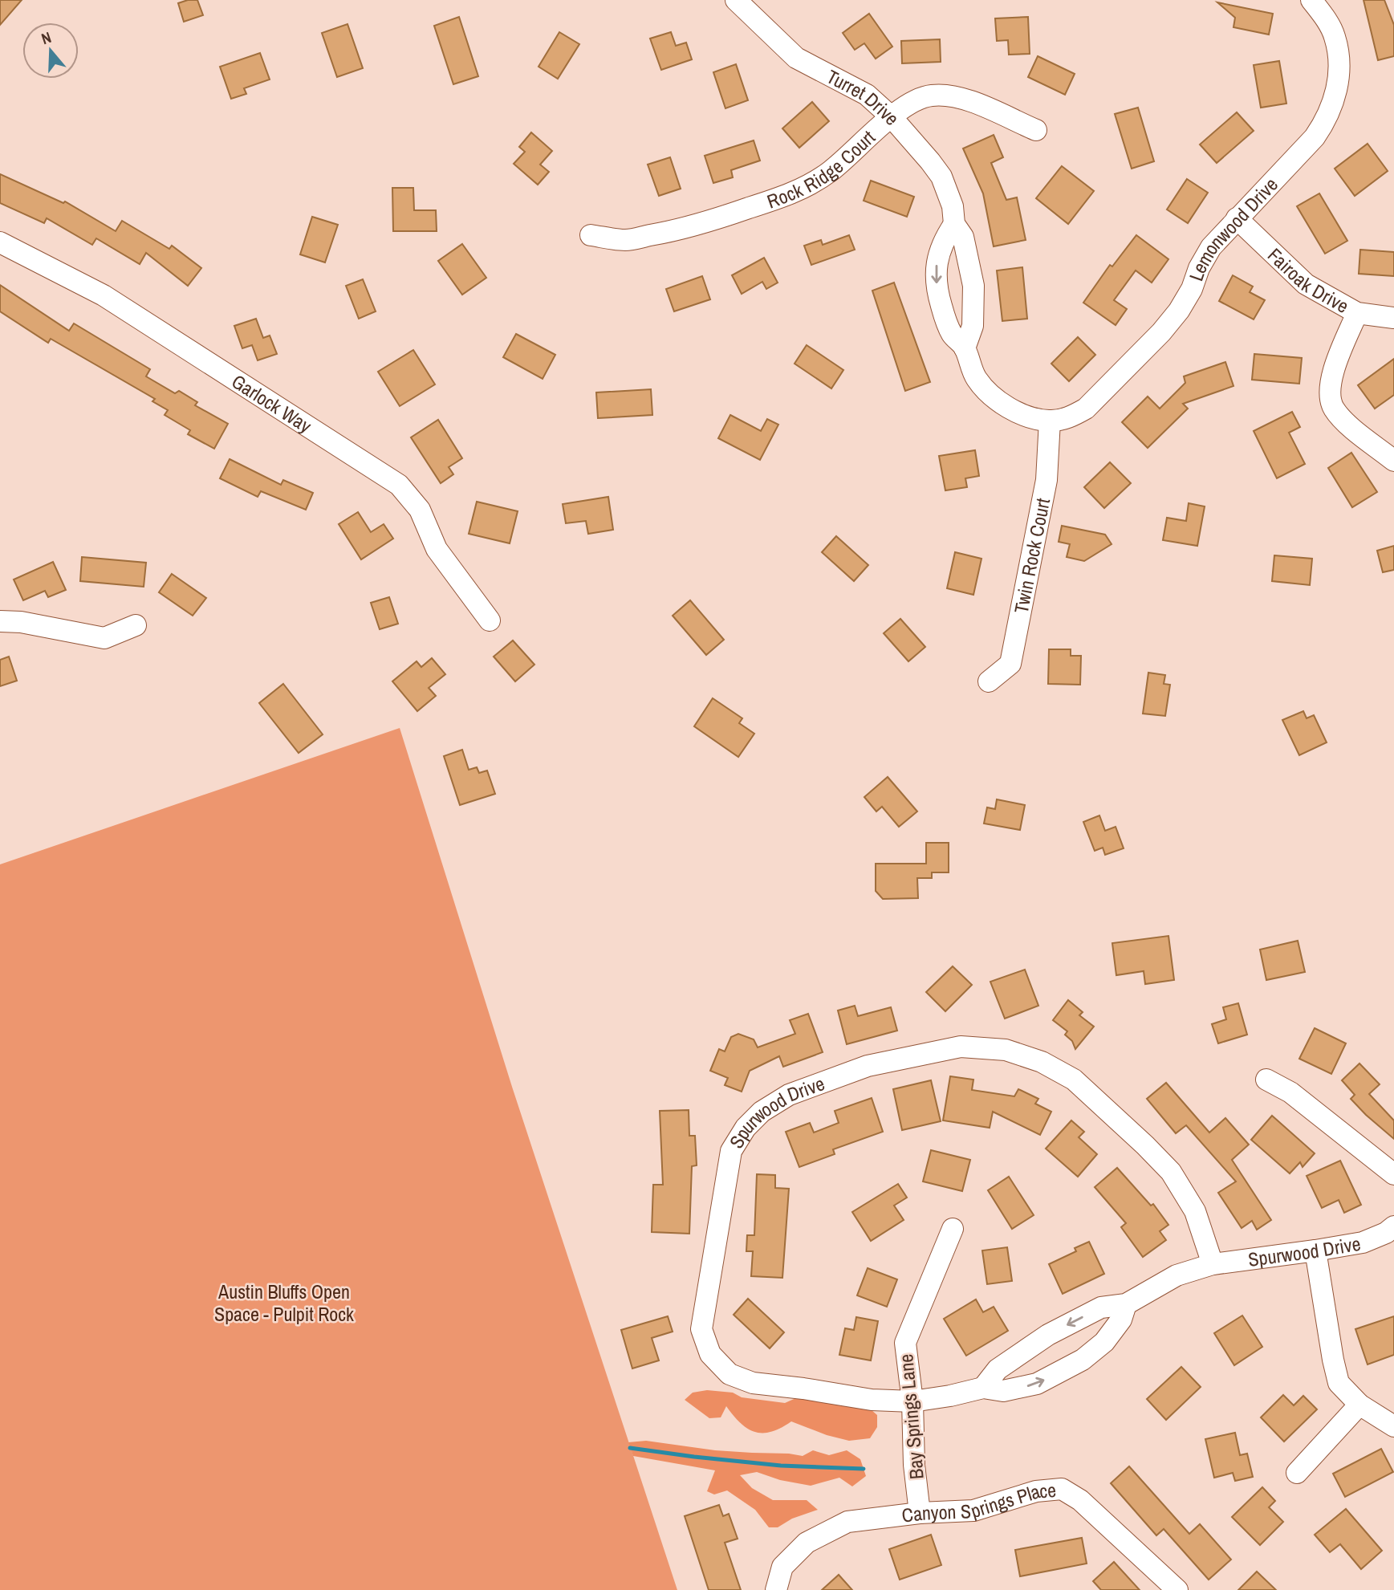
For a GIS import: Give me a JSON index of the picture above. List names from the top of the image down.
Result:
{
  "streets": {
    "street": [
      "Turret Drive",
      "Rock Ridge Court",
      "Lemonwood Drive",
      "Fairoak Drive",
      "Garlock Way",
      "Twin Rock Court",
      "Spurwood Drive",
      "Bay Springs Lane",
      "Canyon Springs Place"
    ]
  },
  "crossings": [
    ["Turret Drive", "Rock Ridge Court"],
    ["Lemonwood Drive", "Fairoak Drive"],
    ["Lemonwood Drive", "Twin Rock Court"],
    ["Spurwood Drive", "Bay Springs Lane"],
    ["Bay Springs Lane", "Canyon Springs Place"]
  ],
  "parks": ["Austin Bluffs Open Space - Pulpit Rock"],
  "north": "top"
}
